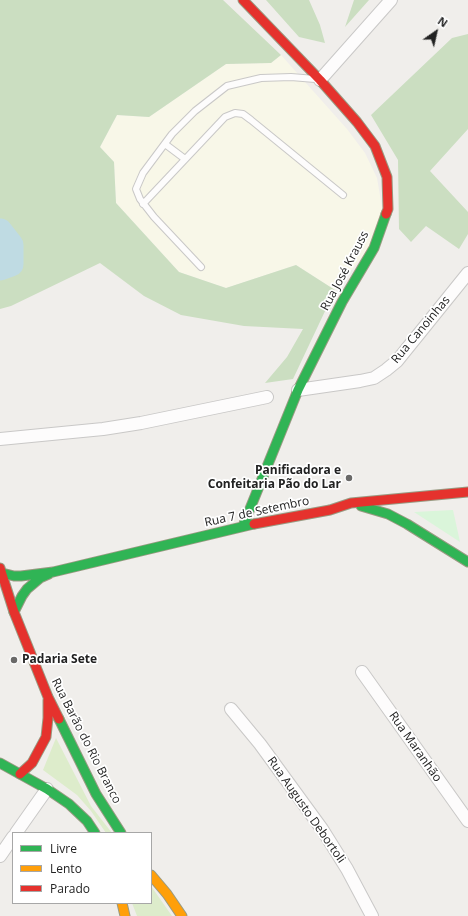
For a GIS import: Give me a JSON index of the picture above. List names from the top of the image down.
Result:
{
  "streets": {
    "street": [
      "Rua José Krauss",
      "Rua Canoinhas",
      "Rua 7 de Setembro",
      "Rua Barão do Rio Branco",
      "Rua Maranhão",
      "Rua Augusto Debortoli"
    ]
  },
  "crossings": [
    ["Rua José Krauss", "Rua Canoinhas"],
    ["Rua José Krauss", "Rua 7 de Setembro"],
    ["Rua 7 de Setembro", "Rua Barão do Rio Branco"]
  ],
  "places": ["Panificadora e Confeitaria Pão do Lar", "Padaria Sete"],
  "legend": ["Livre", "Lento", "Parado"],
  "north": "top right"
}
